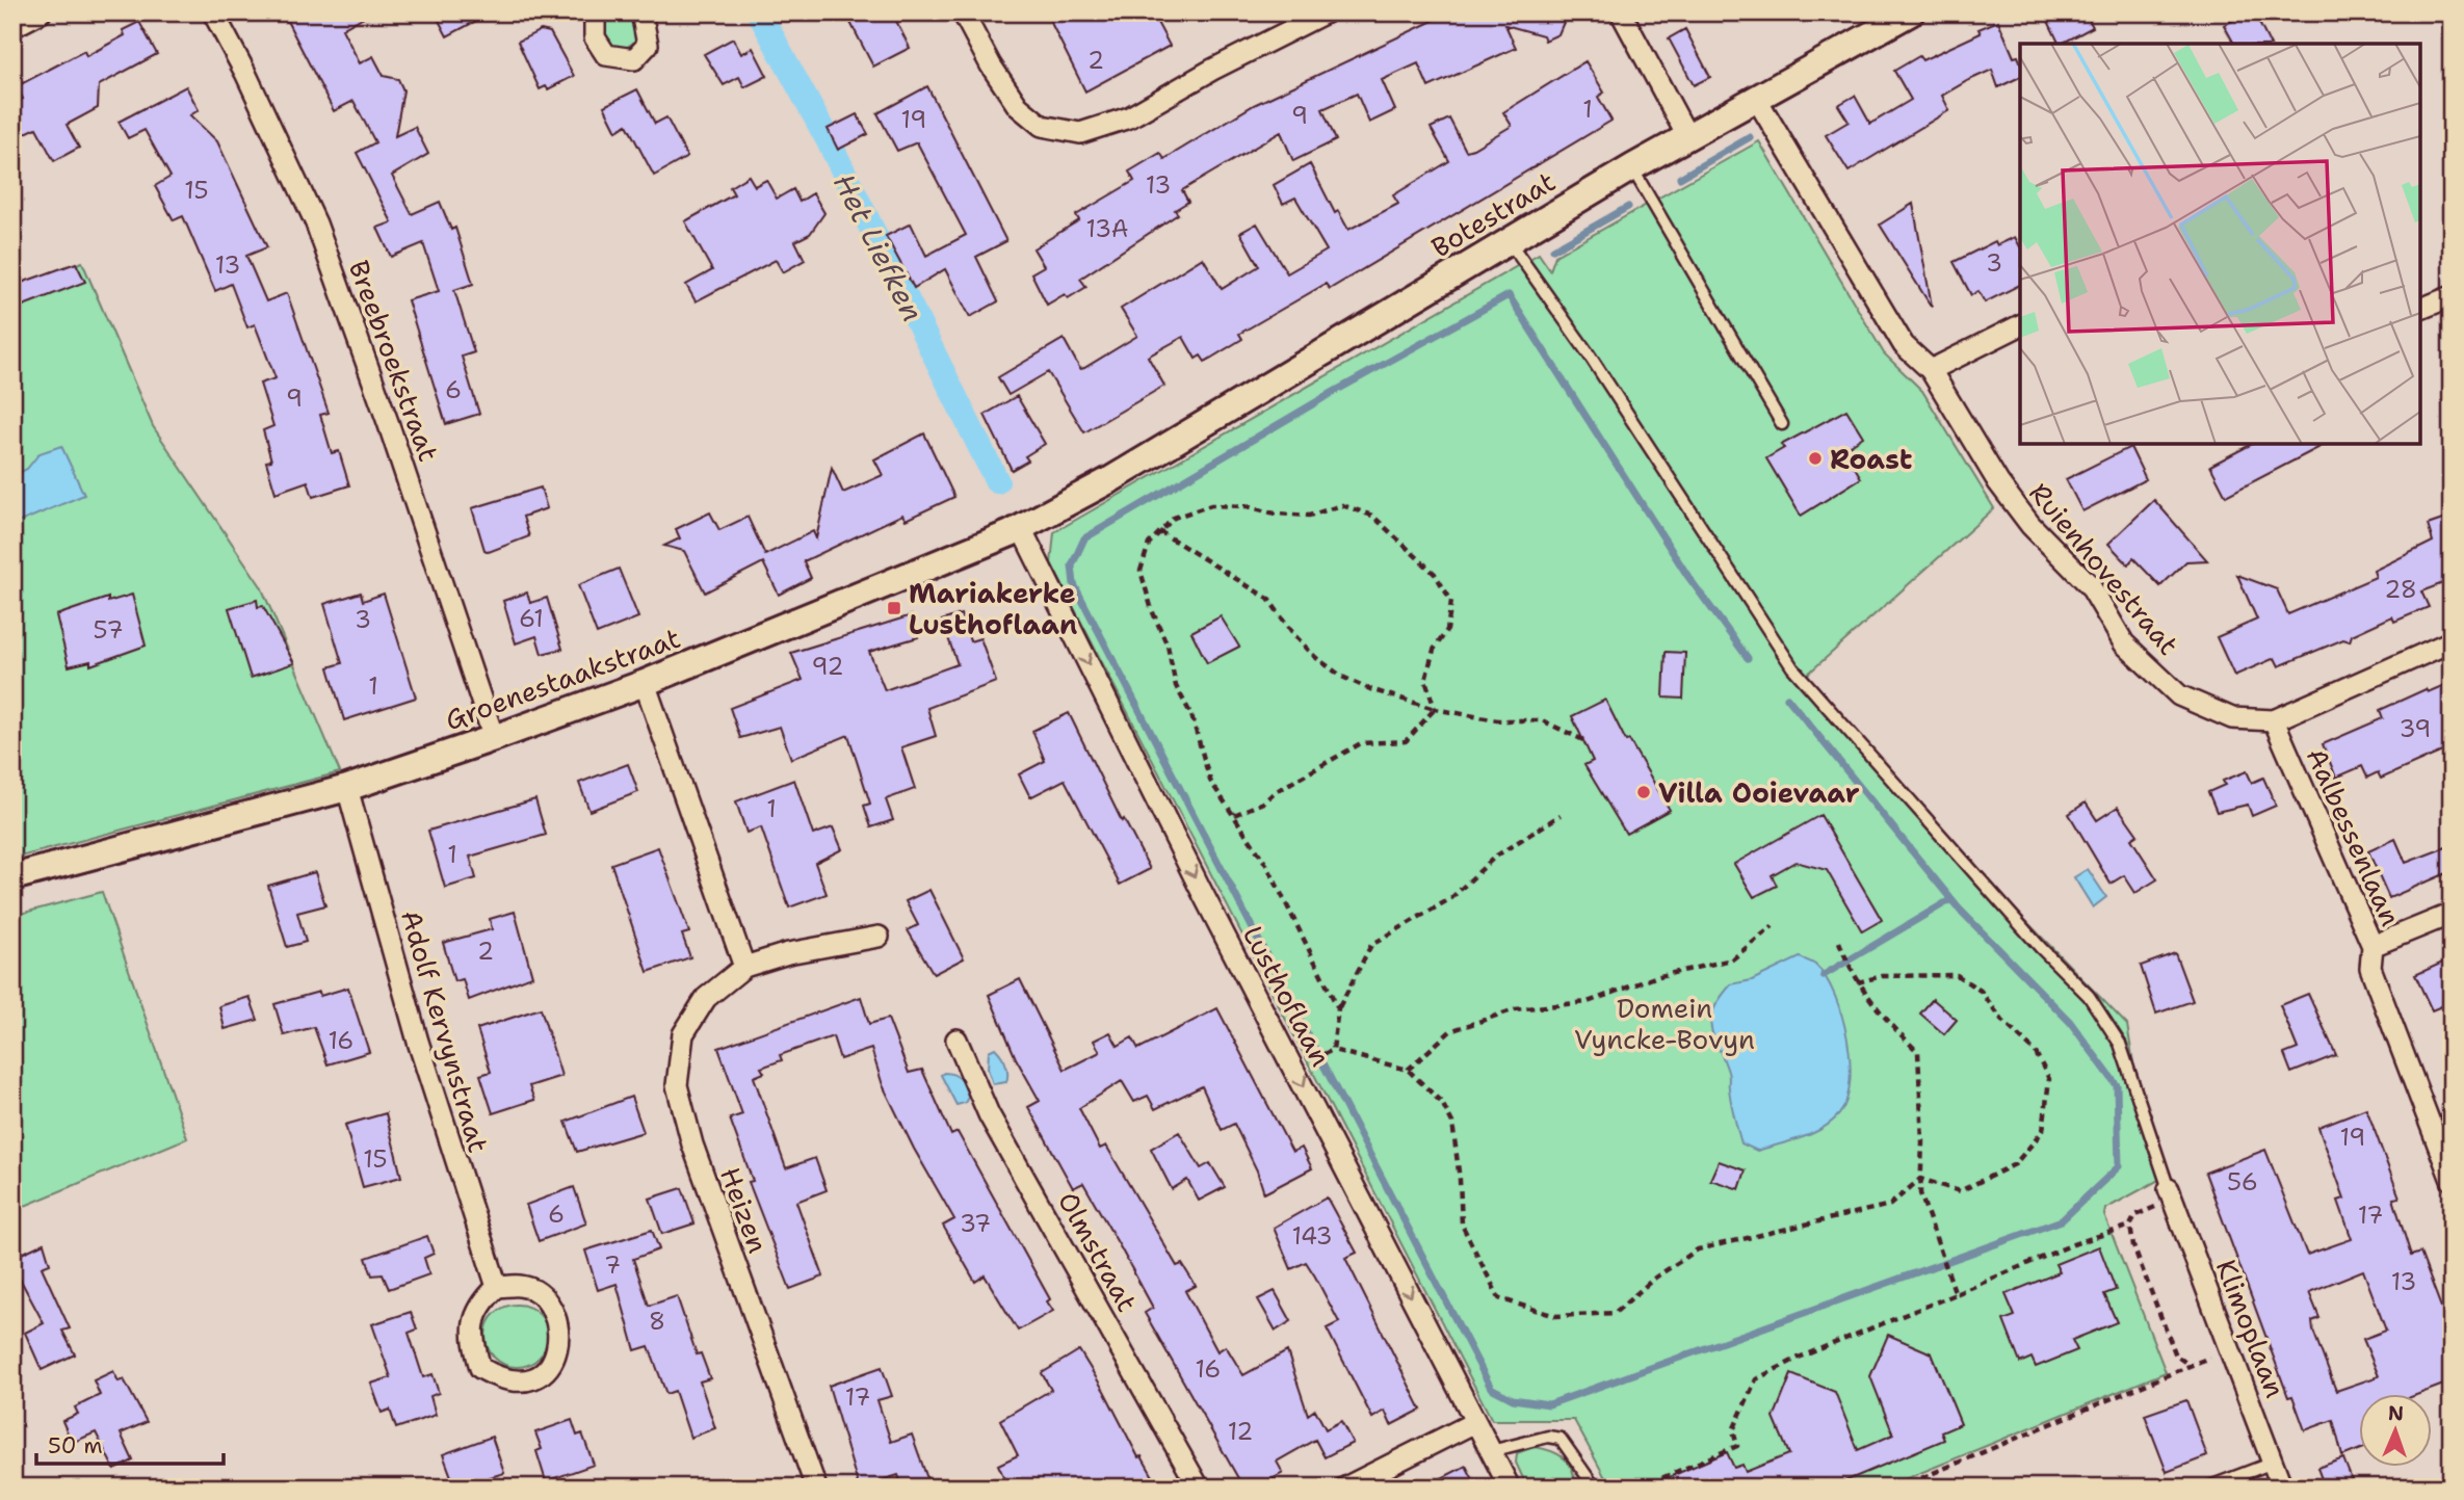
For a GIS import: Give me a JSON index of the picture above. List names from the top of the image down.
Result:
{
  "streets": {
    "street": [
      "Botestraat",
      "Breebroekstraat",
      "Ruienhovestraat",
      "Groenestaakstraat",
      "Aalbessenlaan",
      "Lusthoflaan",
      "Adolf Kervynstraat",
      "Heizen",
      "Olmstraat",
      "Klimoplaan"
    ]
  },
  "crossings": [
    ["Botestraat", "Ruienhovestraat"],
    ["Botestraat", "Groenestaakstraat"],
    ["Breebroekstraat", "Groenestaakstraat"],
    ["Ruienhovestraat", "Aalbessenlaan"],
    ["Groenestaakstraat", "Lusthoflaan"],
    ["Groenestaakstraat", "Adolf Kervynstraat"]
  ],
  "one_way": ["Lusthoflaan"],
  "water": ["Het Liefken"],
  "parks": ["Domein Vyncke-Bovyn"],
  "places": {
    "other": ["Roast", "Villa Ooievaar"],
    "transit": ["Mariakerke Lusthoflaan"]
  },
  "house_numbers": [
    "2",
    "1",
    "9",
    "19",
    "13",
    "15",
    "13A",
    "3",
    "13",
    "6",
    "9",
    "28",
    "61",
    "3",
    "57",
    "92",
    "1",
    "39",
    "1",
    "1",
    "2",
    "16",
    "19",
    "15",
    "56",
    "6",
    "17",
    "37",
    "143",
    "7",
    "13",
    "8",
    "16",
    "17",
    "12"
  ],
  "scale_bar": "50 m",
  "north": "top"
}
